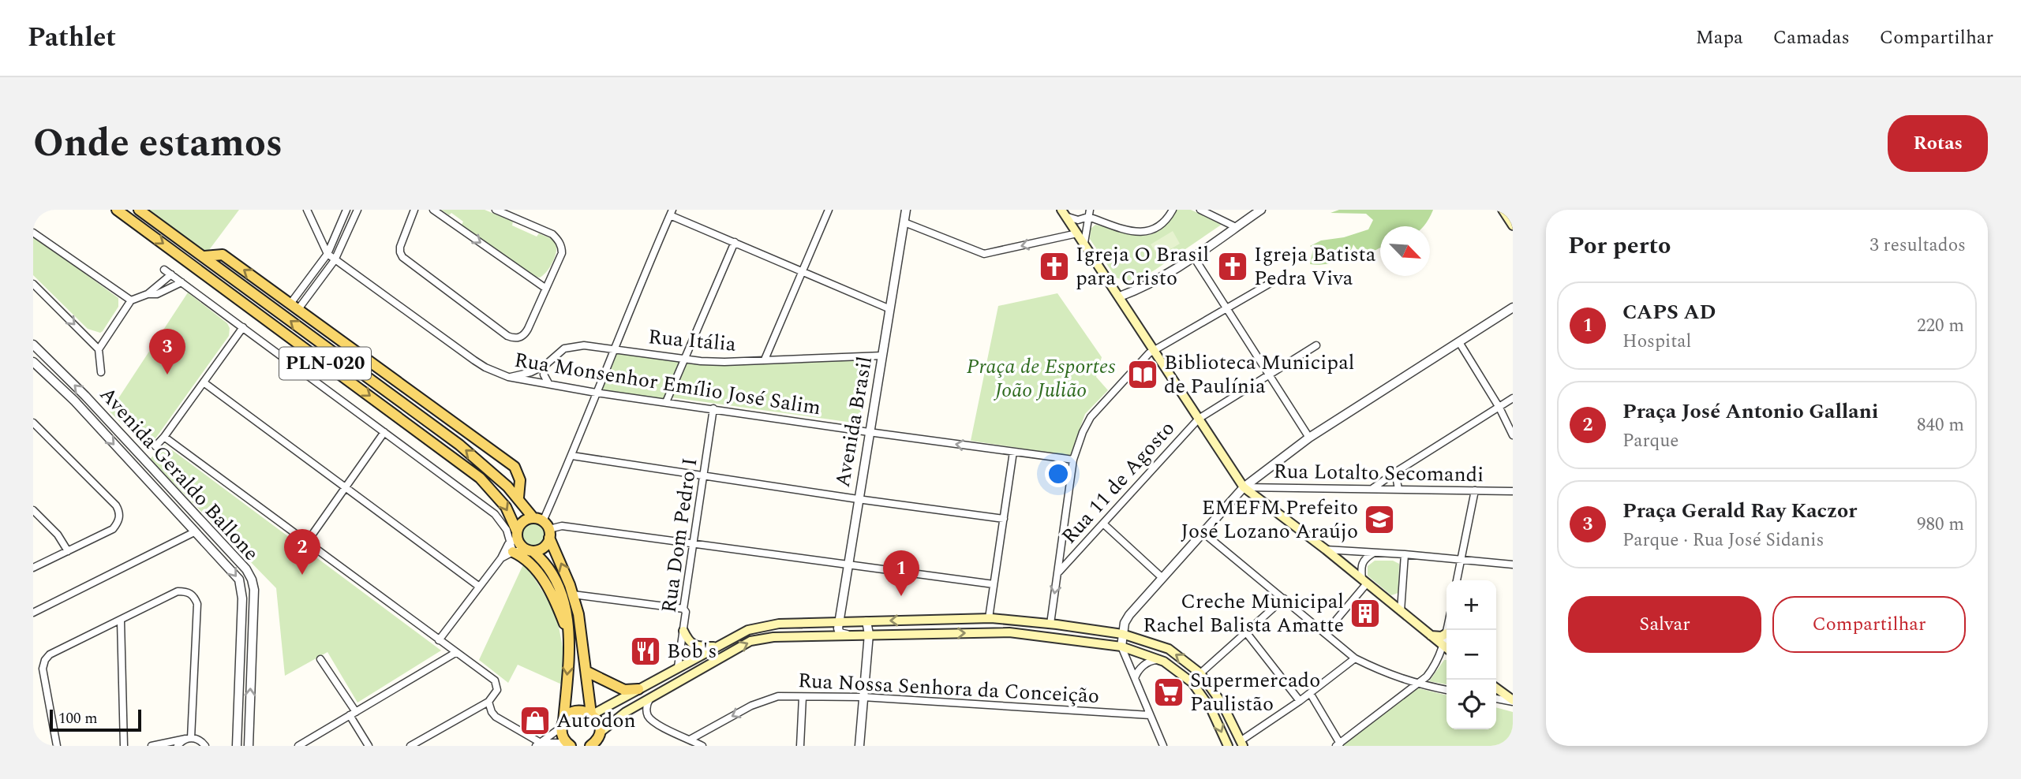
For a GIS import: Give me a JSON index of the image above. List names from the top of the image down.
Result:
{
  "streets": {
    "main road": ["PLN-020"],
    "street": [
      "Rua Itália",
      "Rua Monsenhor Emílio José Salim",
      "Avenida Brasil",
      "Rua Lotalto Secomandi",
      "Avenida Geraldo Ballone",
      "Rua 11 de Agosto",
      "Rua Dom Pedro I",
      "Rua Nossa Senhora da Conceição"
    ]
  },
  "crossings": [
    ["Rua Itália", "Rua Monsenhor Emílio José Salim"],
    ["Rua Itália", "Avenida Brasil"],
    ["Rua Monsenhor Emílio José Salim", "Avenida Brasil"],
    ["Rua Monsenhor Emílio José Salim", "Rua Dom Pedro I"]
  ],
  "parks": ["Praça de Esportes João Julião"],
  "places": {
    "church": ["Igreja O Brasil para Cristo", "Igreja Batista Pedra Viva"],
    "library": ["Biblioteca Municipal de Paulínia"],
    "school or university": ["EMEFM Prefeito José Lozano Araújo"],
    "building": ["Creche Municipal Rachel Balista Amatte"],
    "restaurant": ["Bob's"],
    "supermarket": ["Supermercado Paulistão"],
    "shop": ["Autodon"]
  },
  "scale_bar": "100 m",
  "north": "bottom right",
  "page": {
    "header": "Pathlet",
    "nav": ["Mapa", "Camadas", "Compartilhar"],
    "title": "Onde estamos",
    "buttons": [
      "Rotas",
      ["Salvar", "Compartilhar"]
    ],
    "heading": ["Por perto", "3 resultados"],
    "list": [
      {
        "mark": "1",
        "name": "CAPS AD",
        "note": "Hospital",
        "value": "220 m"
      },
      {
        "mark": "2",
        "name": "Praça José Antonio Gallani",
        "note": "Parque",
        "value": "840 m"
      },
      {
        "mark": "3",
        "name": "Praça Gerald Ray Kaczor",
        "note": "Parque · Rua José Sidanis",
        "value": "980 m"
      }
    ],
    "pins": ["3", "2", "1"],
    "map_buttons": ["+", "−"],
    "scale": "100 m"
  }
}
